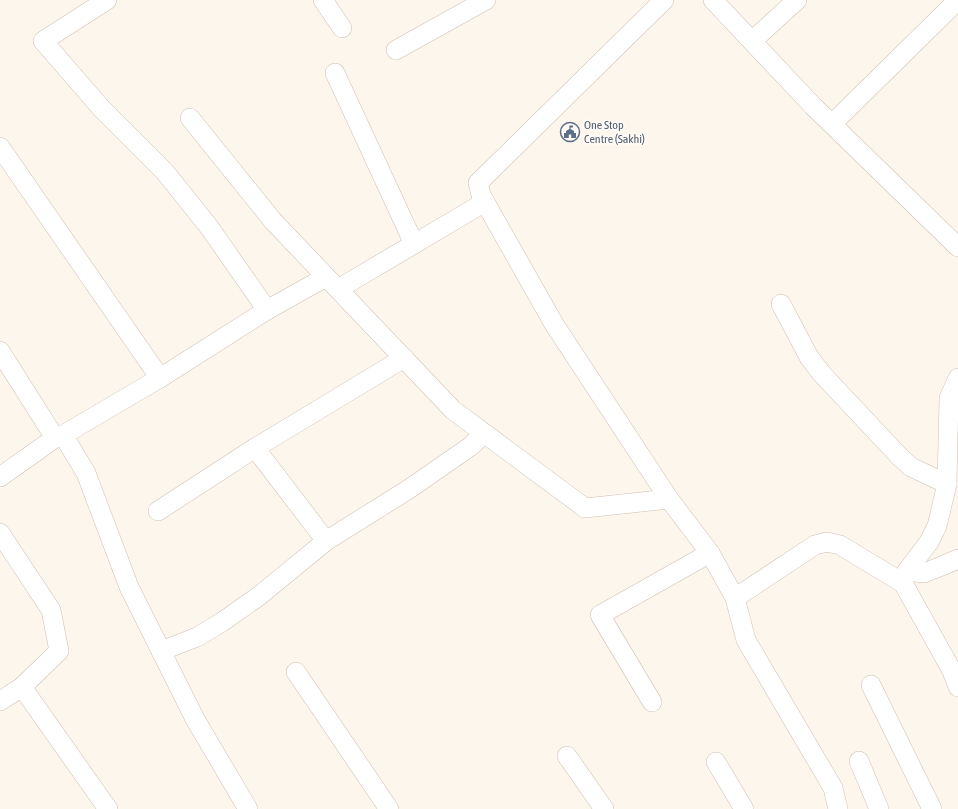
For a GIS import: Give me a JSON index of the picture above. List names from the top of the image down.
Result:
{
  "places": {
    "public building": ["One Stop Centre (Sakhi)"]
  }
}
